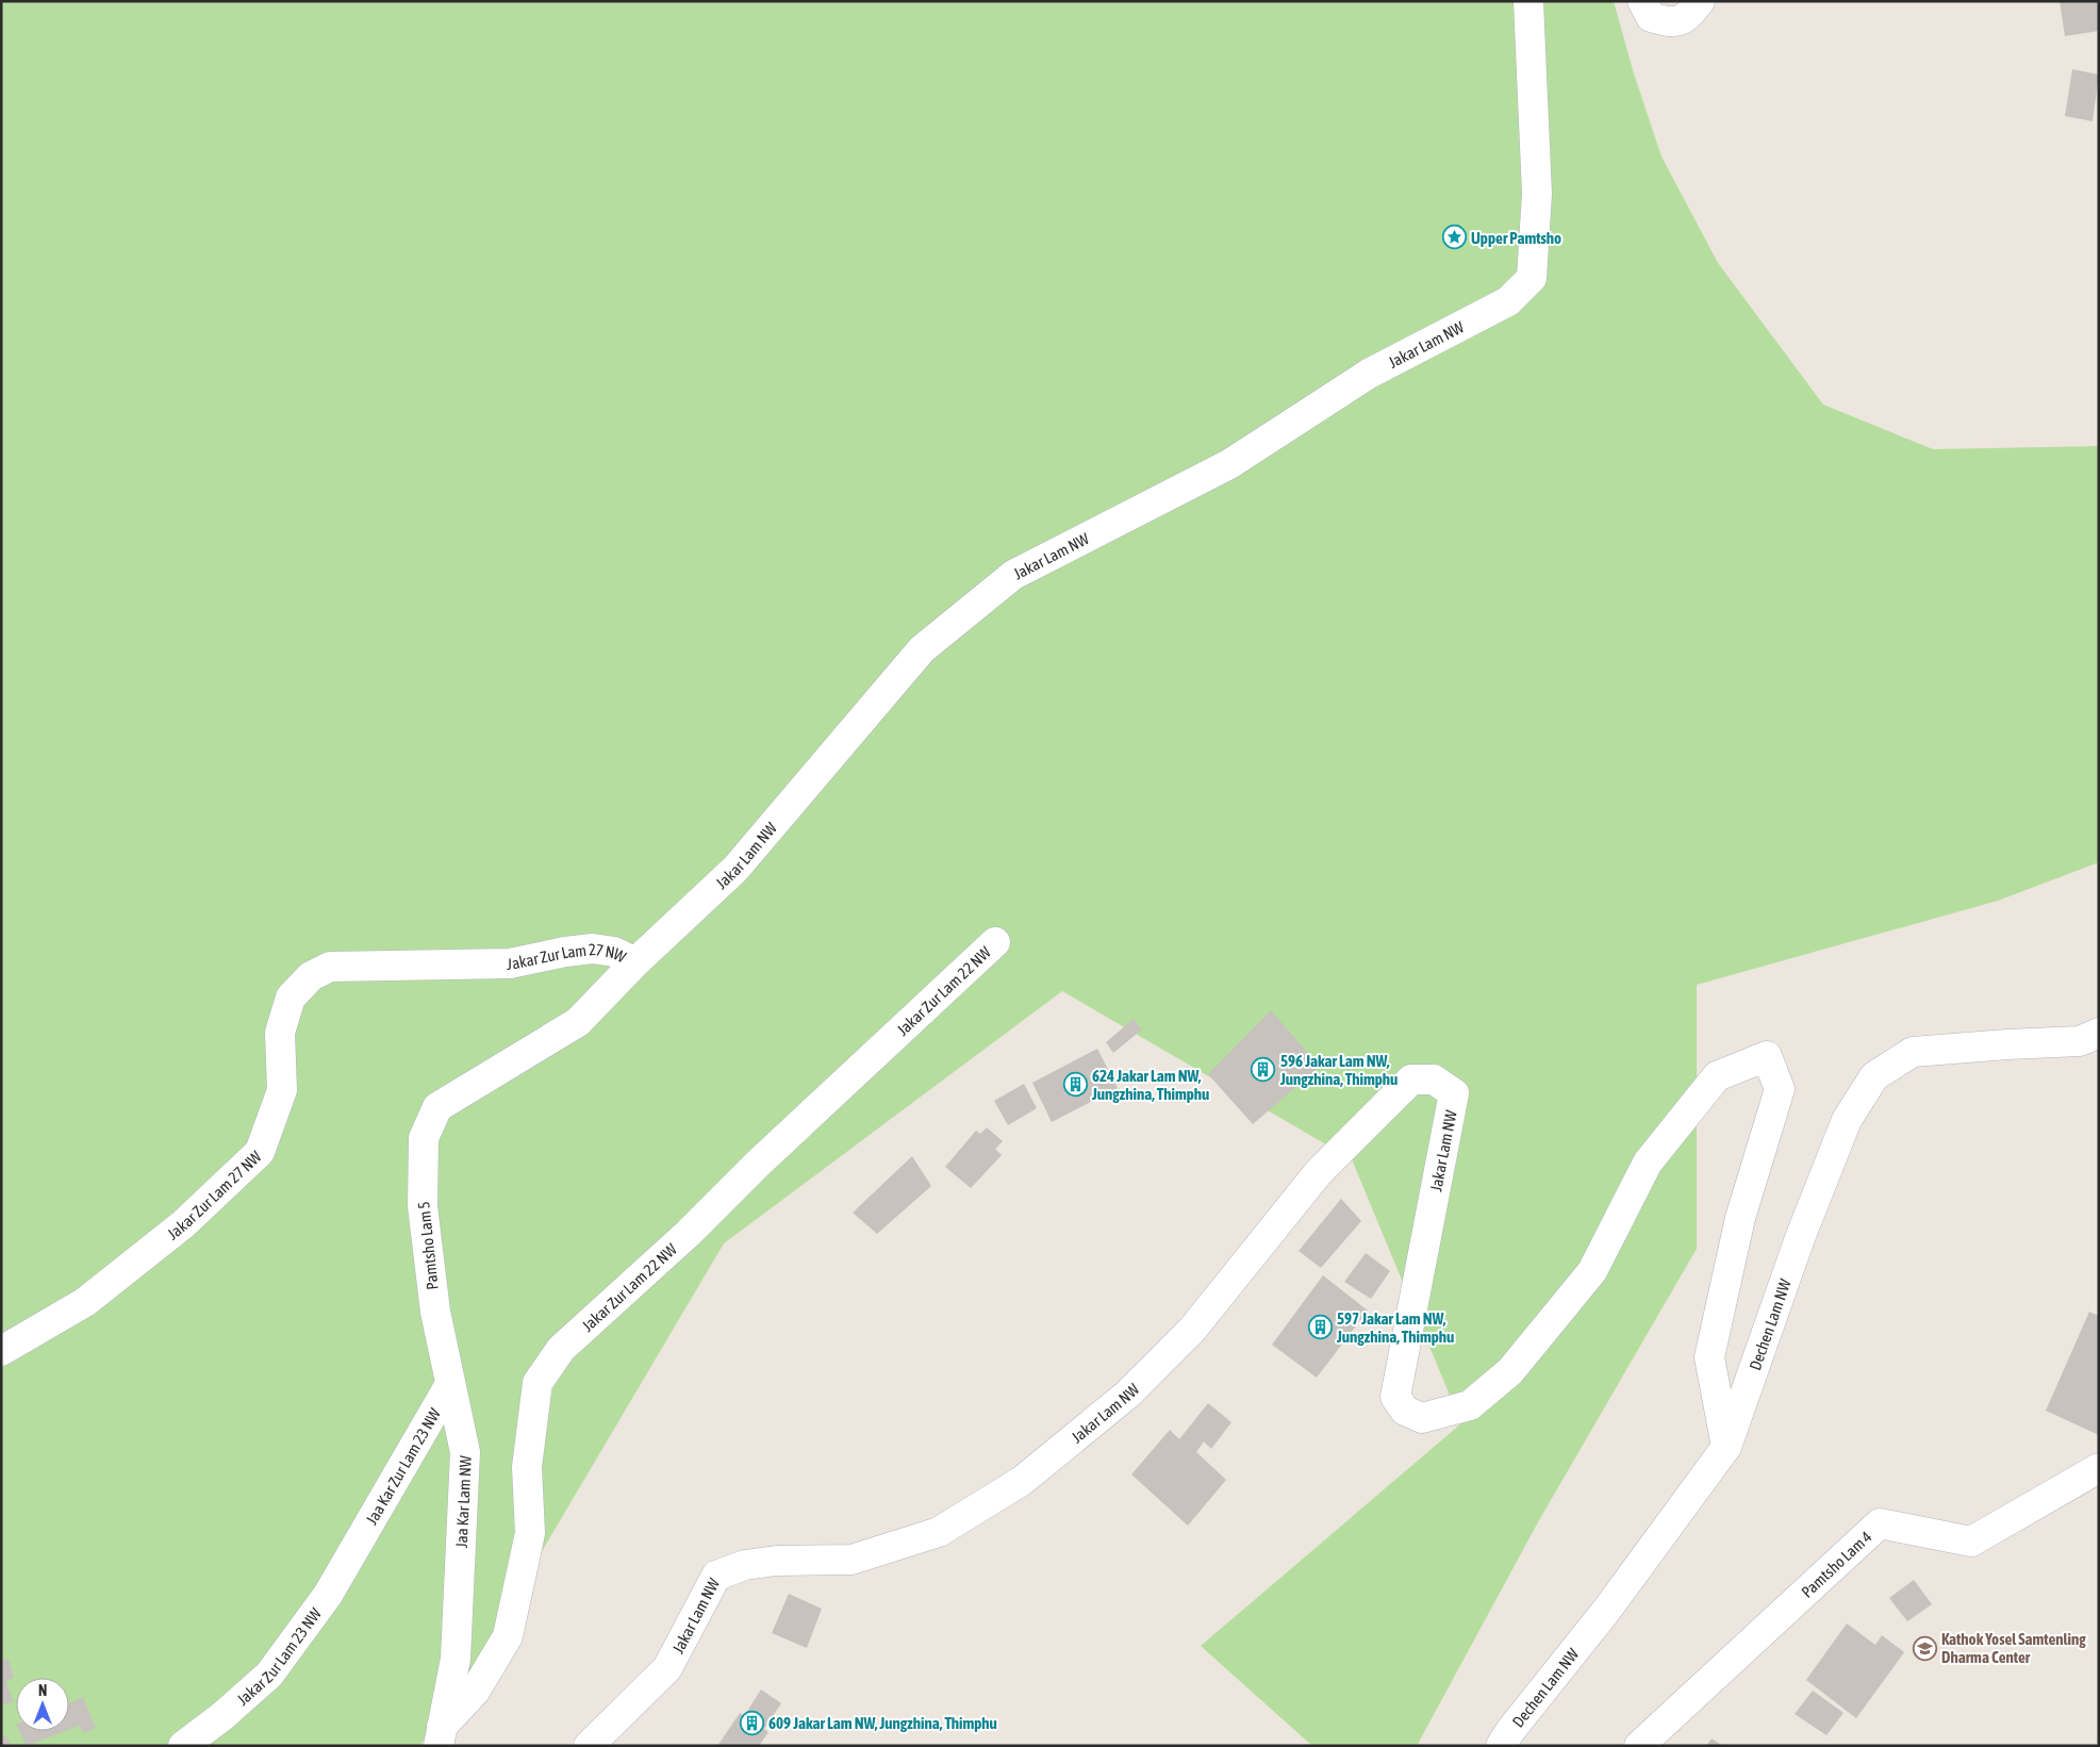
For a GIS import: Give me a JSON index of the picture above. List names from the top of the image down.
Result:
{
  "streets": {
    "street": [
      "Jakar Lam NW",
      "Jakar Zur Lam 27 NW",
      "Jakar Zur Lam 22 NW",
      "Pamtsho Lam 5",
      "Dechen Lam NW",
      "Jaa Kar Zur Lam 23 NW",
      "Jaa Kar Lam NW",
      "Pamtsho Lam 4",
      "Jakar Zur Lam 23 NW"
    ]
  },
  "crossings": [
    ["Jakar Lam NW", "Jakar Zur Lam 27 NW"],
    ["Jakar Lam NW", "Pamtsho Lam 5"],
    ["Jakar Lam NW", "Dechen Lam NW"],
    ["Jakar Zur Lam 22 NW", "Jaa Kar Lam NW"],
    ["Pamtsho Lam 5", "Jaa Kar Zur Lam 23 NW"],
    ["Pamtsho Lam 5", "Jaa Kar Lam NW"],
    ["Jaa Kar Zur Lam 23 NW", "Jaa Kar Lam NW"],
    ["Jaa Kar Zur Lam 23 NW", "Jakar Zur Lam 23 NW"]
  ],
  "places": {
    "place": ["Upper Pamtsho"],
    "building": [
      "596 Jakar Lam NW, Jungzhina, Thimphu",
      "624 Jakar Lam NW, Jungzhina, Thimphu",
      "597 Jakar Lam NW, Jungzhina, Thimphu",
      "609 Jakar Lam NW, Jungzhina, Thimphu"
    ],
    "school or university": ["Kathok Yosel Samtenling Dharma Center"]
  },
  "north": "top"
}
